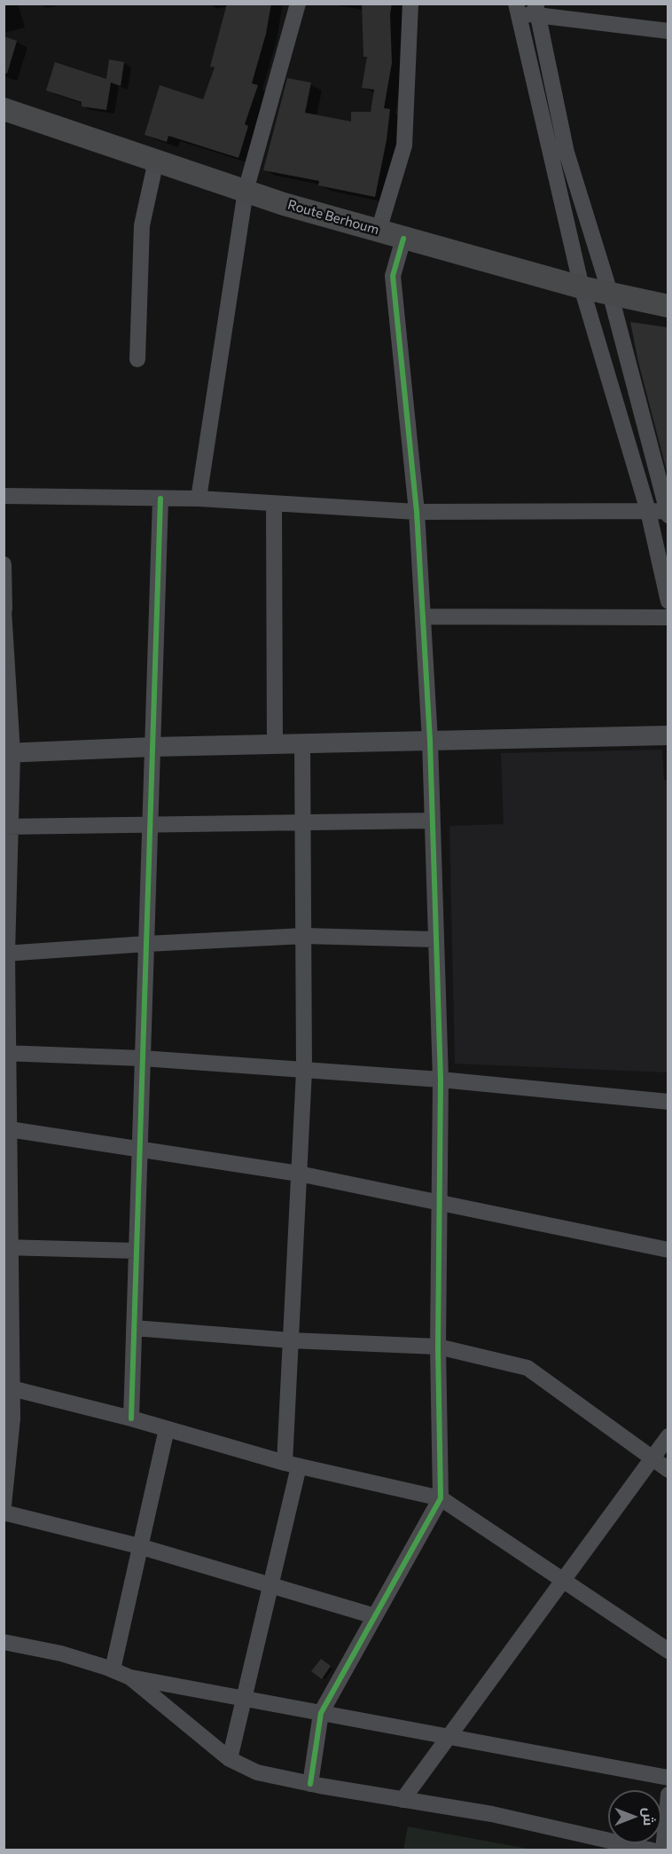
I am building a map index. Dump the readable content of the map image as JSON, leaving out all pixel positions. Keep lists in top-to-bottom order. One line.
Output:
{"streets":{"main road":["Route Berhoum"]},"north":"right"}
